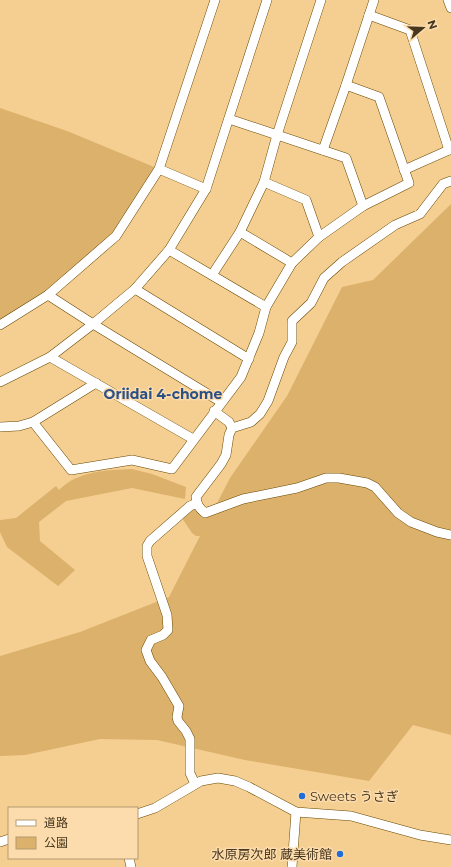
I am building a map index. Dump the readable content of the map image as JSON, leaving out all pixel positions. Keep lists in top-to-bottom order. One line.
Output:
{"districts":["Oriidai 4-chome"],"places":["Sweets うさぎ","水原房次郎 蔵美術館"],"legend":["道路","公園"],"north":"right"}
